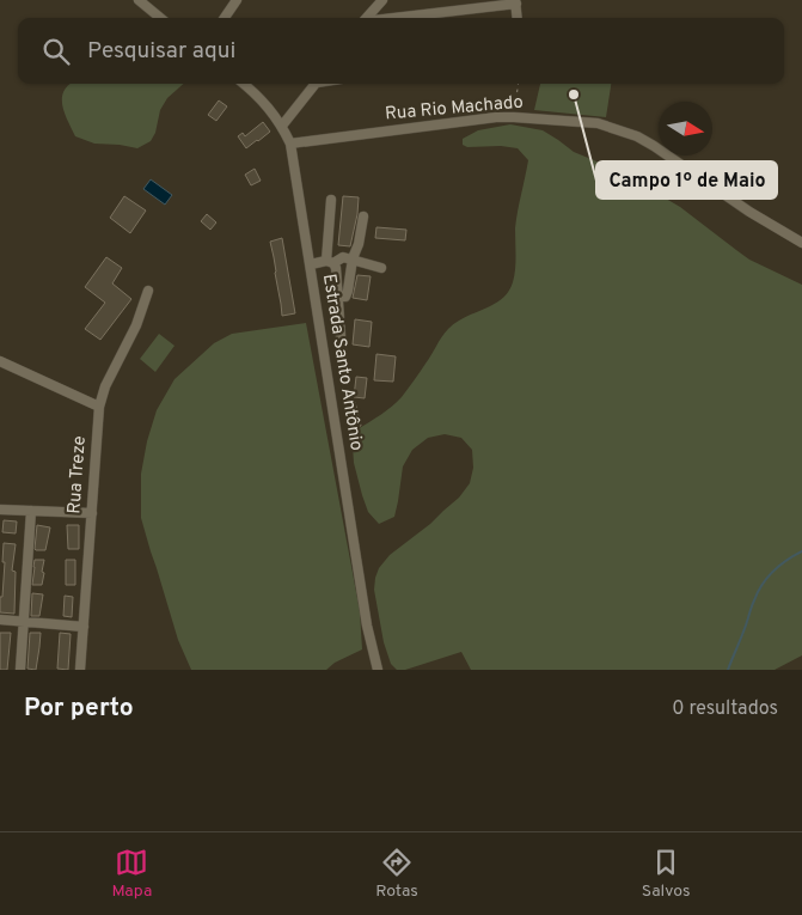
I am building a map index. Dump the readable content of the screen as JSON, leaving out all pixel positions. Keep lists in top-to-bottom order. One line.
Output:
{"streets":{"street":["Rua Rio Machado","Estrada Santo Antônio","Rua Treze"]},"crossings":[["Rua Rio Machado","Estrada Santo Antônio"]],"places":["Campo 1º de Maio"],"north":"right","page":{"search":"Pesquisar aqui","heading":["Por perto","0 resultados"],"nav":["Mapa","Rotas","Salvos"]}}
